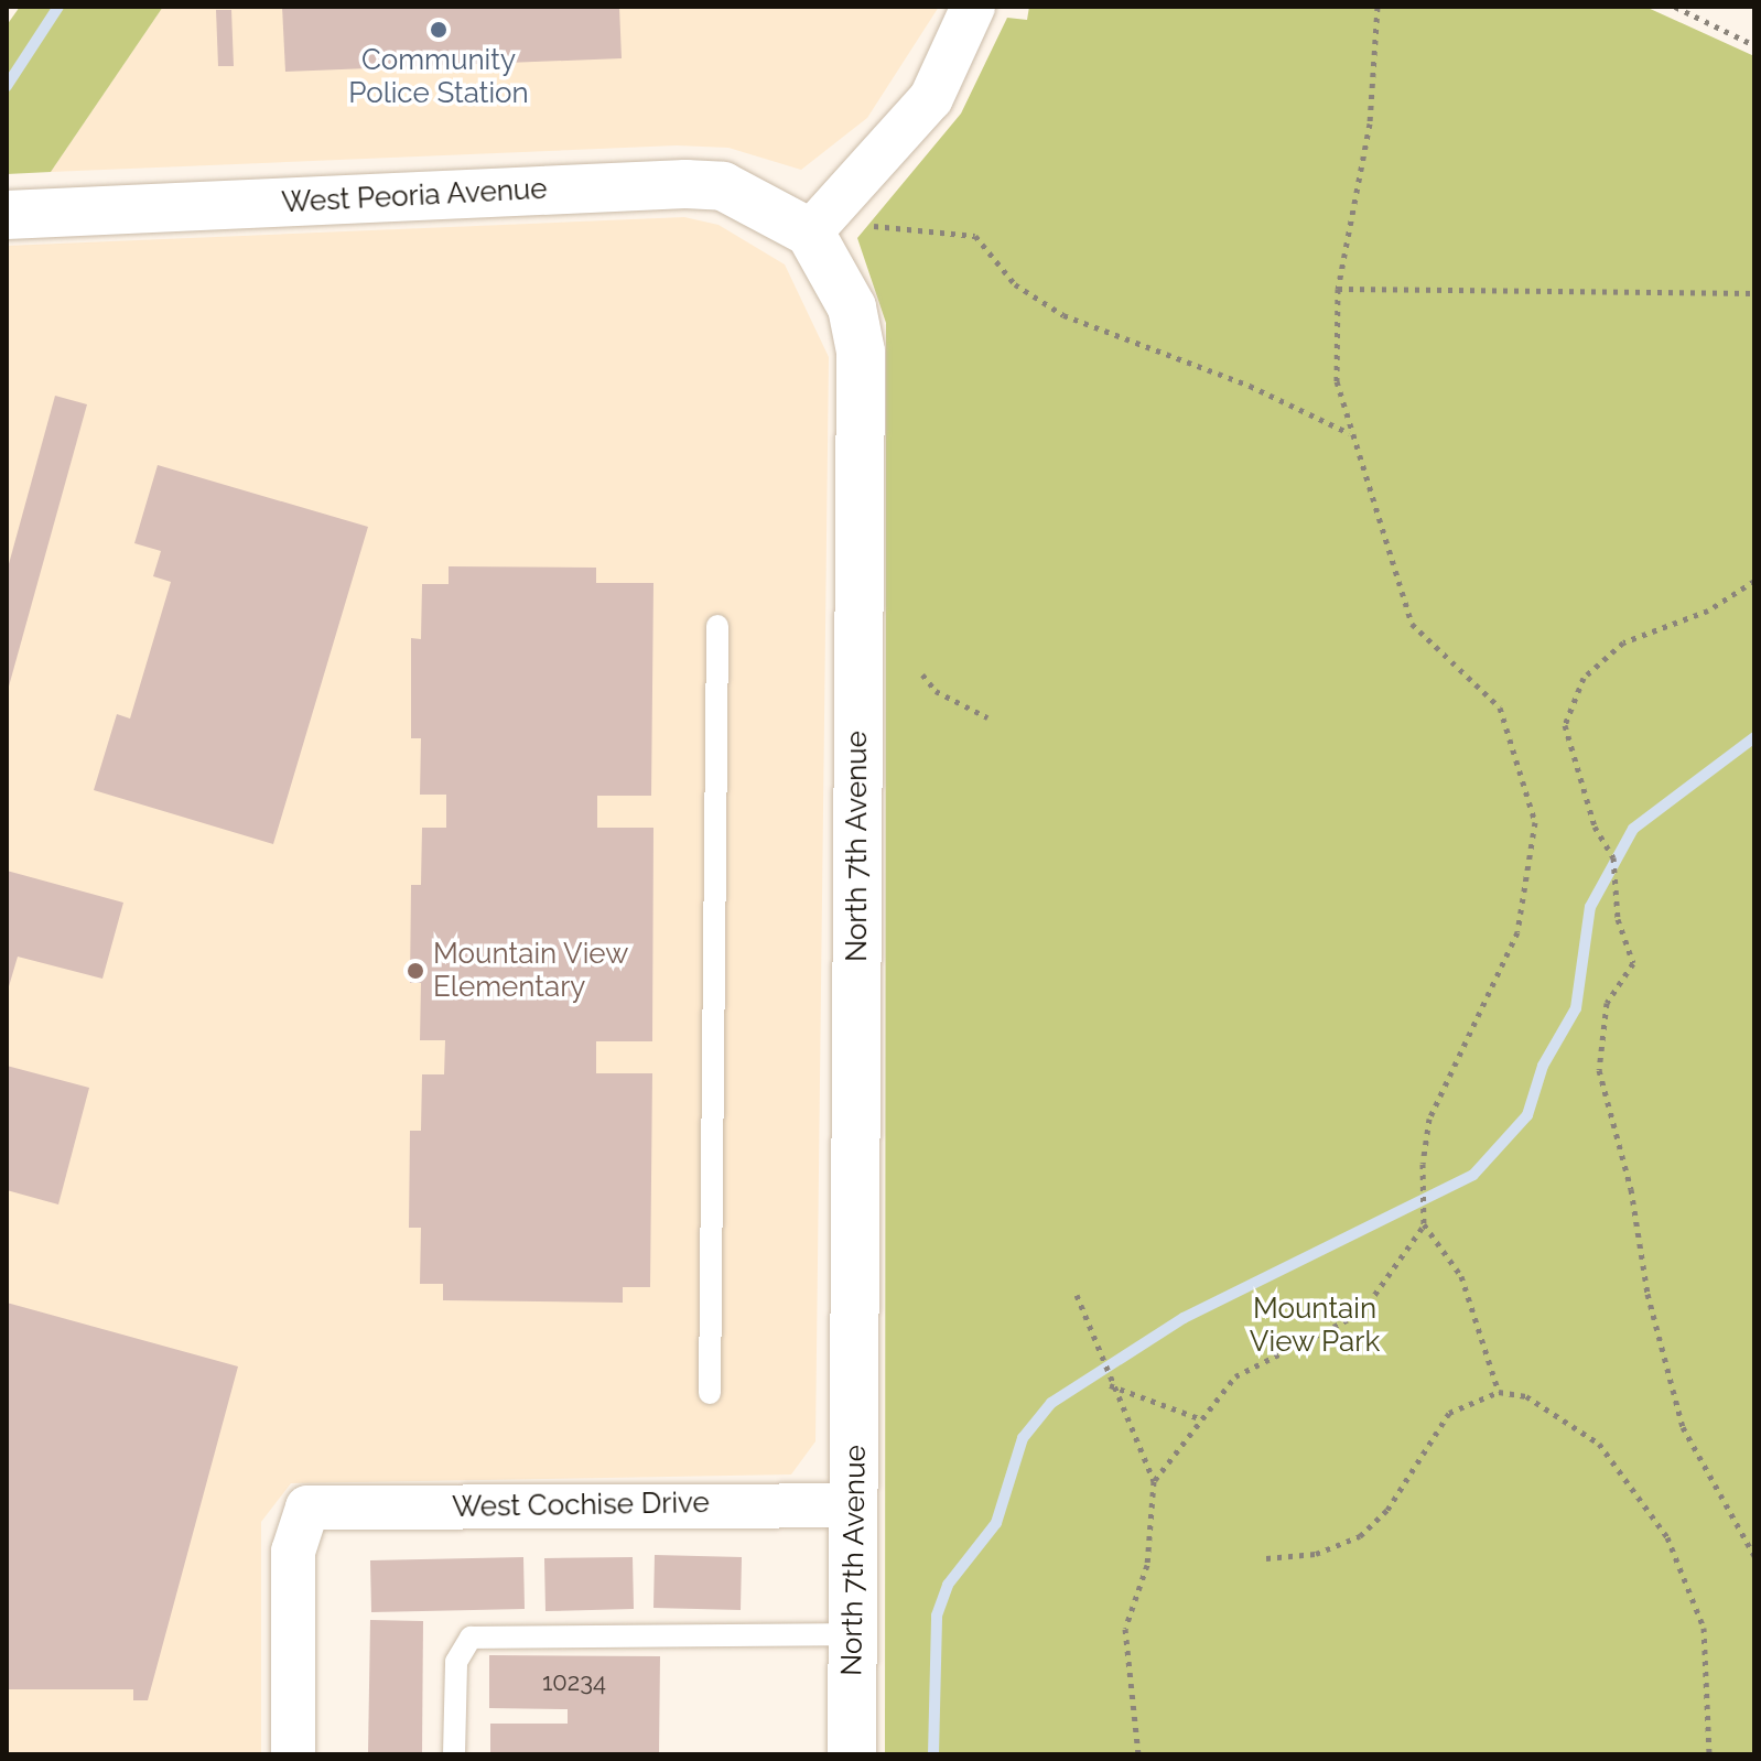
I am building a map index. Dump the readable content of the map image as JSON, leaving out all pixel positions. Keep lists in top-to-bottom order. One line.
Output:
{"streets":{"street":["West Peoria Avenue","North 7th Avenue","West Cochise Drive"]},"crossings":[["West Peoria Avenue","North 7th Avenue"],["North 7th Avenue","West Cochise Drive"]],"parks":["Mountain View Park"],"places":["Community Police Station","Mountain View Elementary"],"house_numbers":["10234"]}
